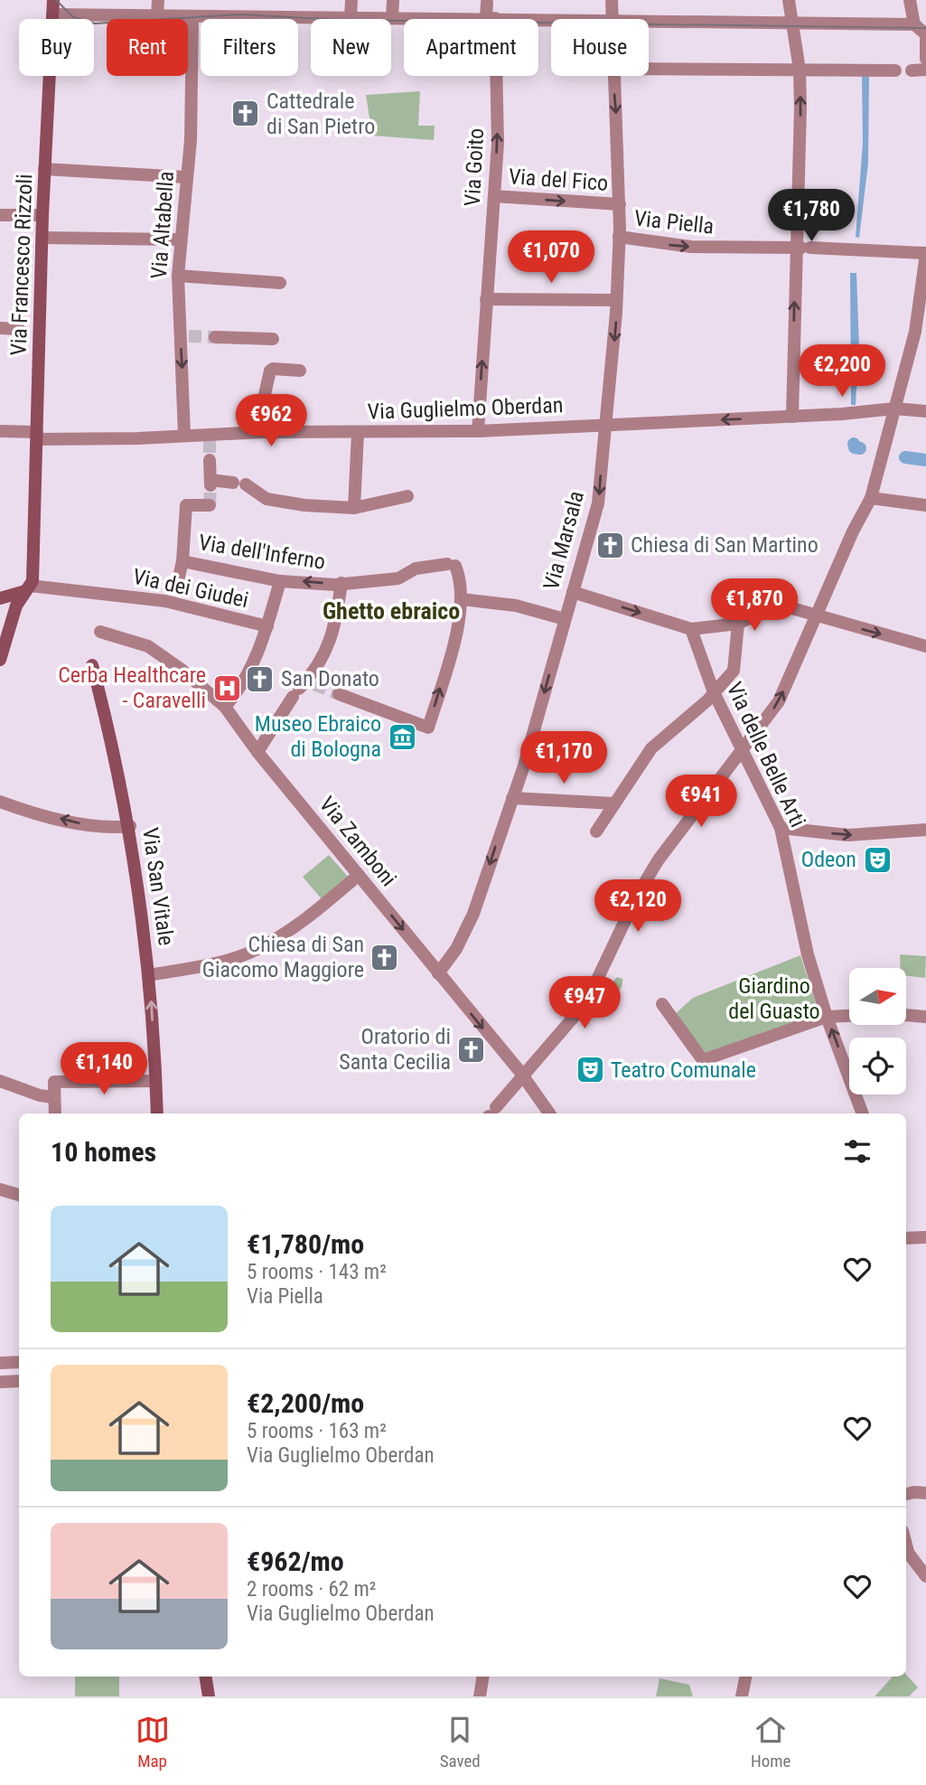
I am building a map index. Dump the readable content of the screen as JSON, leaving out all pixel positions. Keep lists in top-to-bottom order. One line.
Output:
{"streets":{"street":["Via Goito","Via del Fico","Via Piella","Via Altabella","Via Francesco Rizzoli","Via Guglielmo Oberdan","Via Marsala","Via dell'Inferno","Via dei Giudei","Via delle Belle Arti","Via Zamboni","Via San Vitale"]},"crossings":[["Via Goito","Via del Fico"],["Via Goito","Via Guglielmo Oberdan"],["Via del Fico","Via Marsala"],["Via Piella","Via Marsala"],["Via Altabella","Via Guglielmo Oberdan"],["Via Francesco Rizzoli","Via Guglielmo Oberdan"],["Via Francesco Rizzoli","Via dei Giudei"],["Via Guglielmo Oberdan","Via Marsala"],["Via Marsala","Via Zamboni"]],"one_way":["Via Goito","Via Piella","Via Altabella","Via Marsala","Via Zamboni"],"districts":["Ghetto ebraico"],"parks":["Giardino del Guasto"],"places":{"church":["Cattedrale di San Pietro","Chiesa di San Martino","San Donato","Chiesa di San Giacomo Maggiore","Oratorio di Santa Cecilia"],"hospital":["Cerba Healthcare - Caravelli"],"museum":["Museo Ebraico di Bologna"],"theatre":["Odeon","Teatro Comunale"]},"north":"right","page":{"chip":["Buy","Rent","Filters","New","Apartment","House"],"price":["€1,780","€1,070","€2,200","€962","€1,870","€1,170","€941","€2,120","€947","€1,140"],"heading":"10 homes","list":[{"name":"€1,780/mo","note":"5 rooms · 143 m² · Via Piella"},{"name":"€2,200/mo","note":"5 rooms · 163 m² · Via Guglielmo Oberdan"},{"name":"€962/mo","note":"2 rooms · 62 m² · Via Guglielmo Oberdan"}],"tabs":["Map","Saved","Home"]}}
